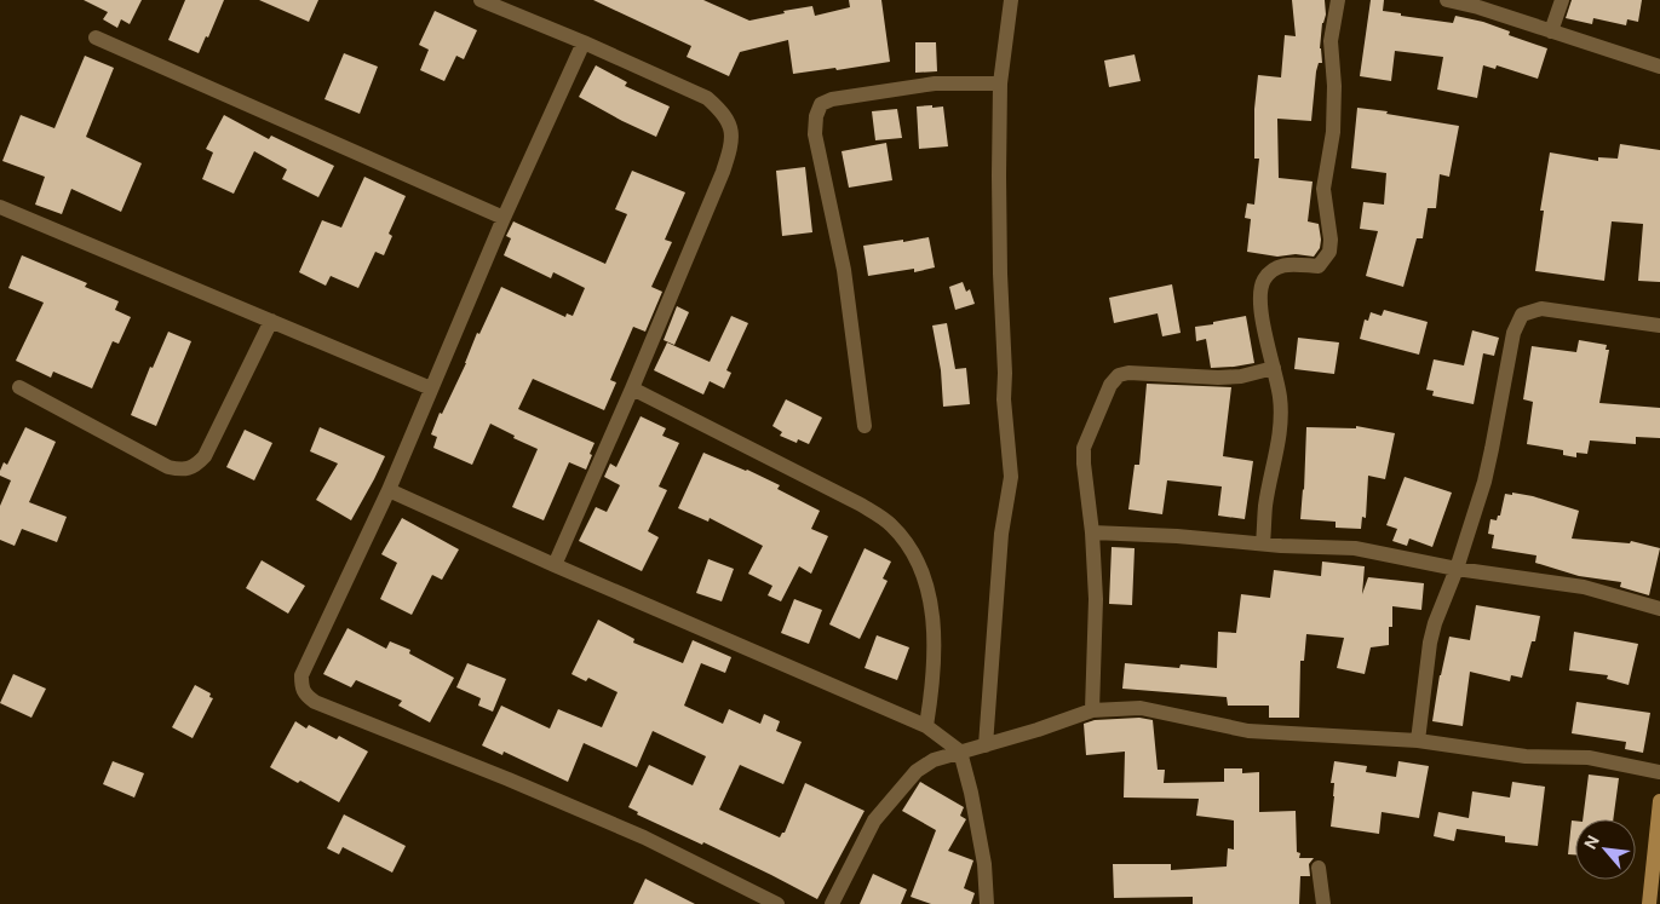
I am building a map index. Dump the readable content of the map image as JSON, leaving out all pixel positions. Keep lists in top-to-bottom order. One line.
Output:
{"north":"top left"}
